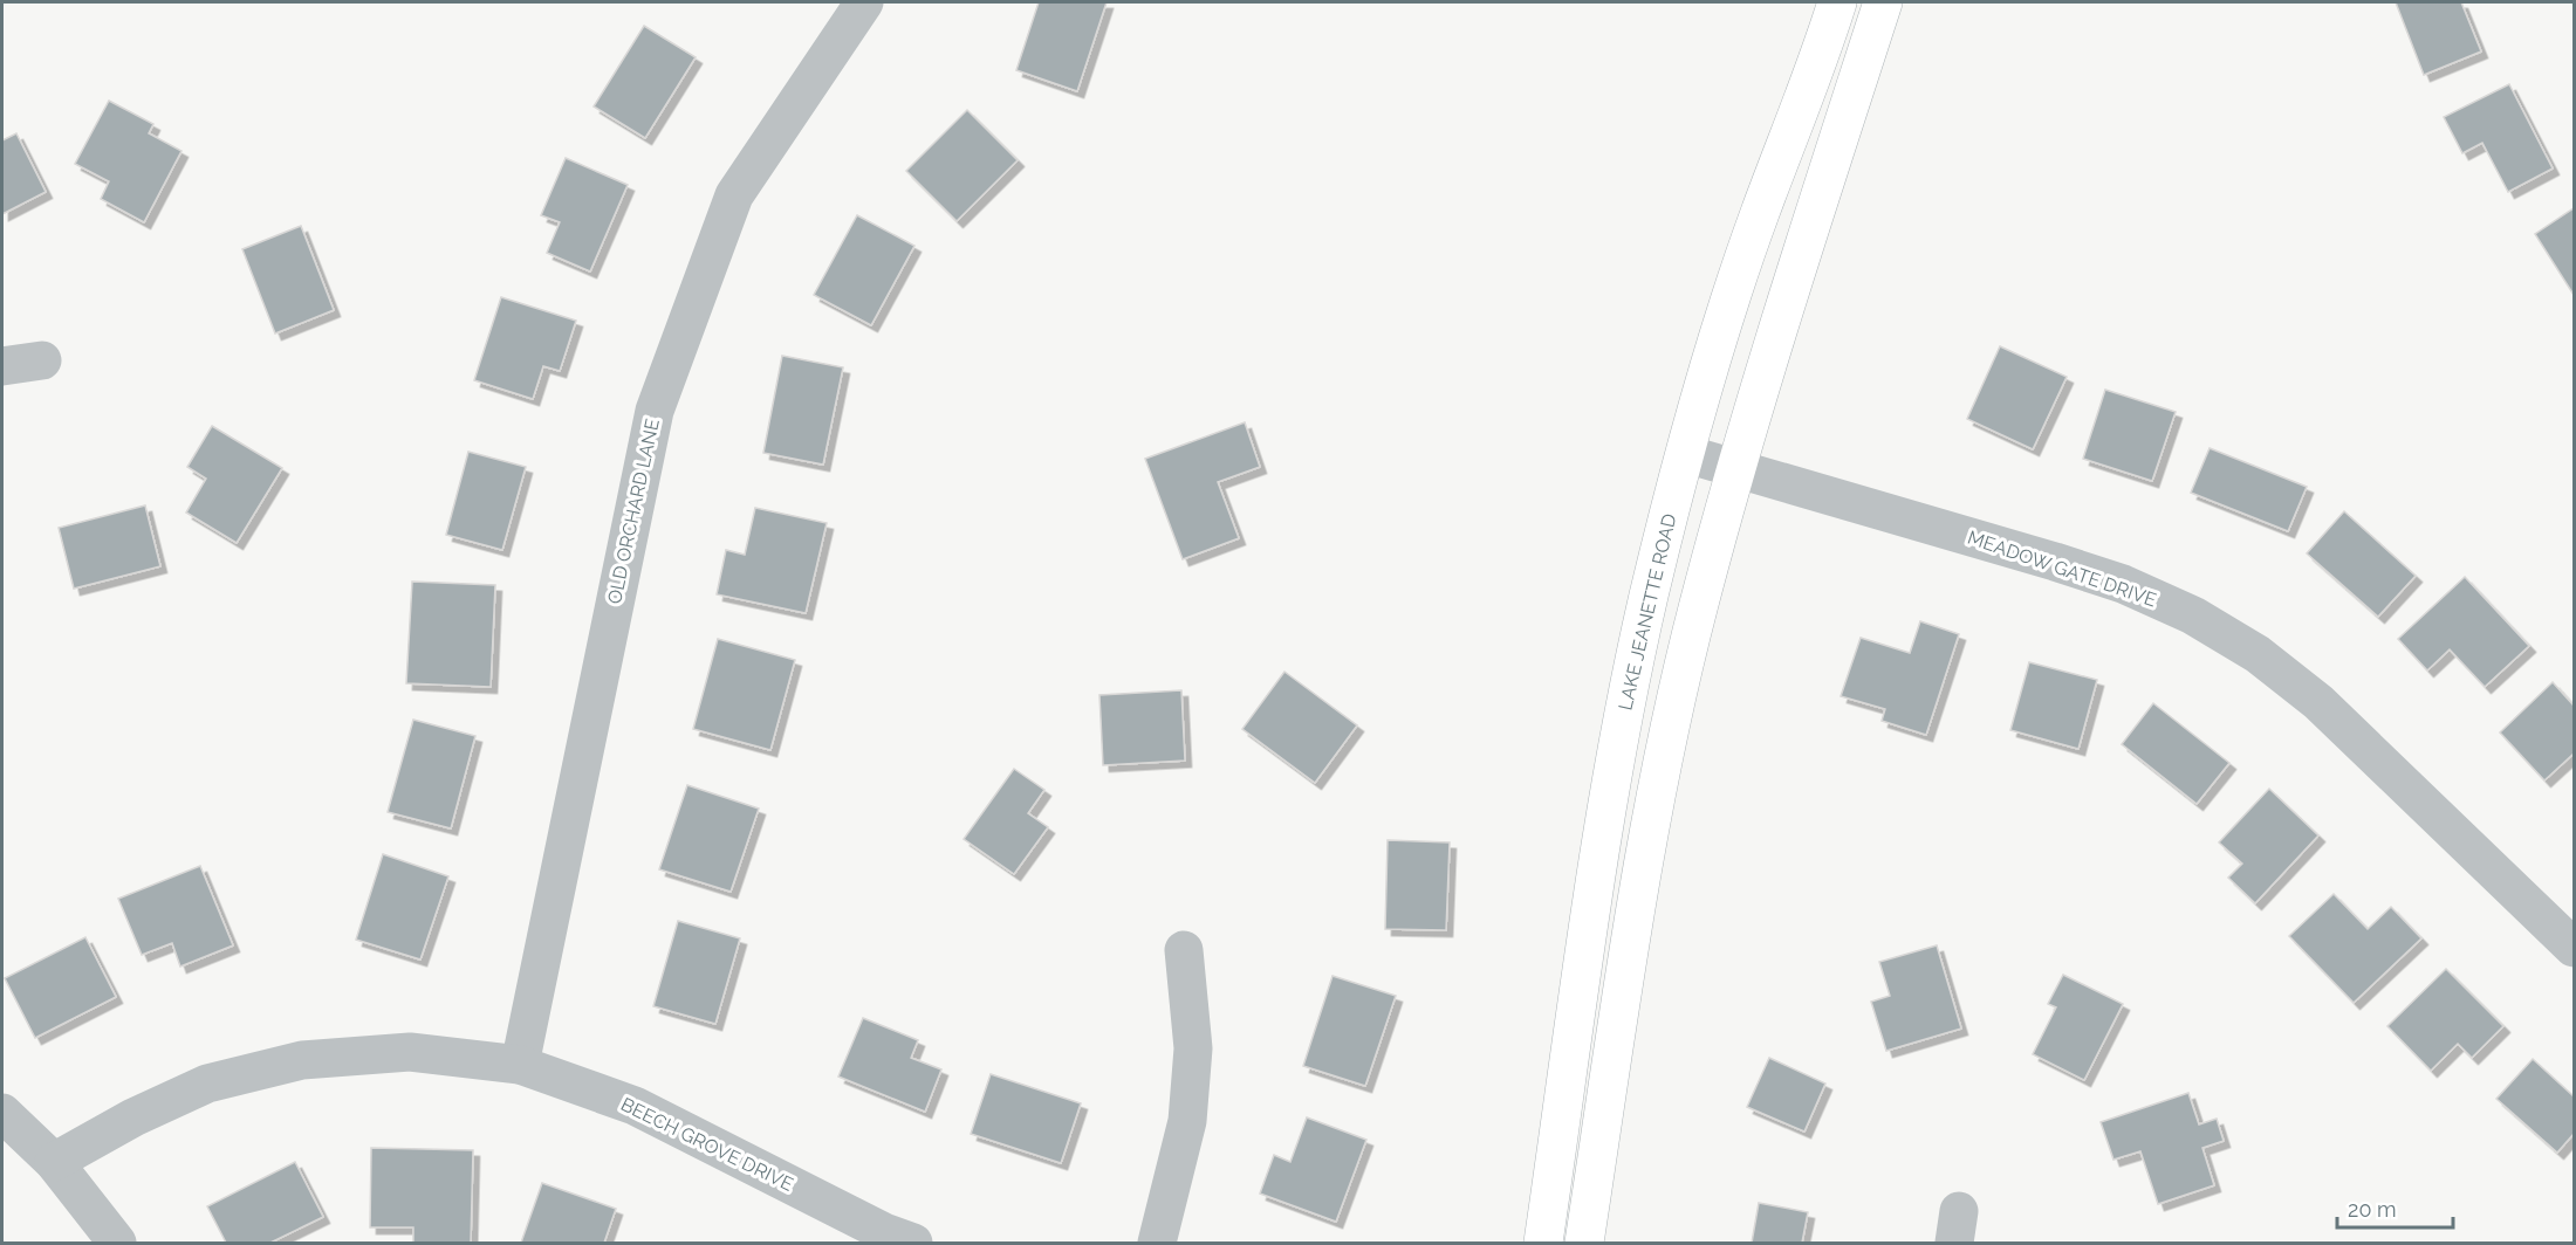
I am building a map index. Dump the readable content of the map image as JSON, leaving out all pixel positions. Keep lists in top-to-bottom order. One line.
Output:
{"streets":{"street":["OLD ORCHARD LANE","MEADOW GATE DRIVE","LAKE JEANETTE ROAD","BEECH GROVE DRIVE"]},"crossings":[["OLD ORCHARD LANE","BEECH GROVE DRIVE"],["MEADOW GATE DRIVE","LAKE JEANETTE ROAD"]],"scale_bar":"20 m"}
